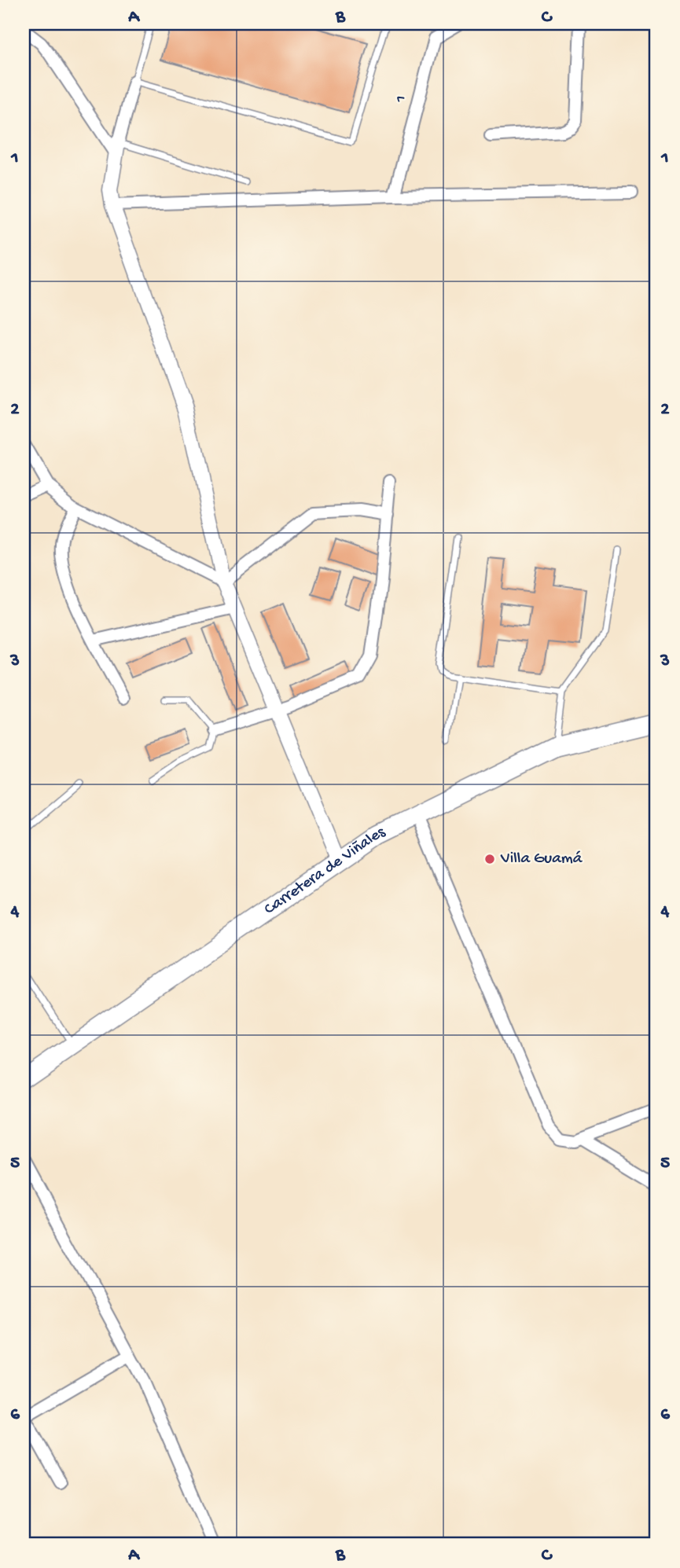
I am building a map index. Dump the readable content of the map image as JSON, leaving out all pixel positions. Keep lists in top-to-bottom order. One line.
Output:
{"streets":{"main road":["Carretera de Viñales"],"street":["1"]},"places":["Villa Guamá"],"grid":{"columns":["A","B","C"],"rows":["1","2","3","4","5","6"]}}
